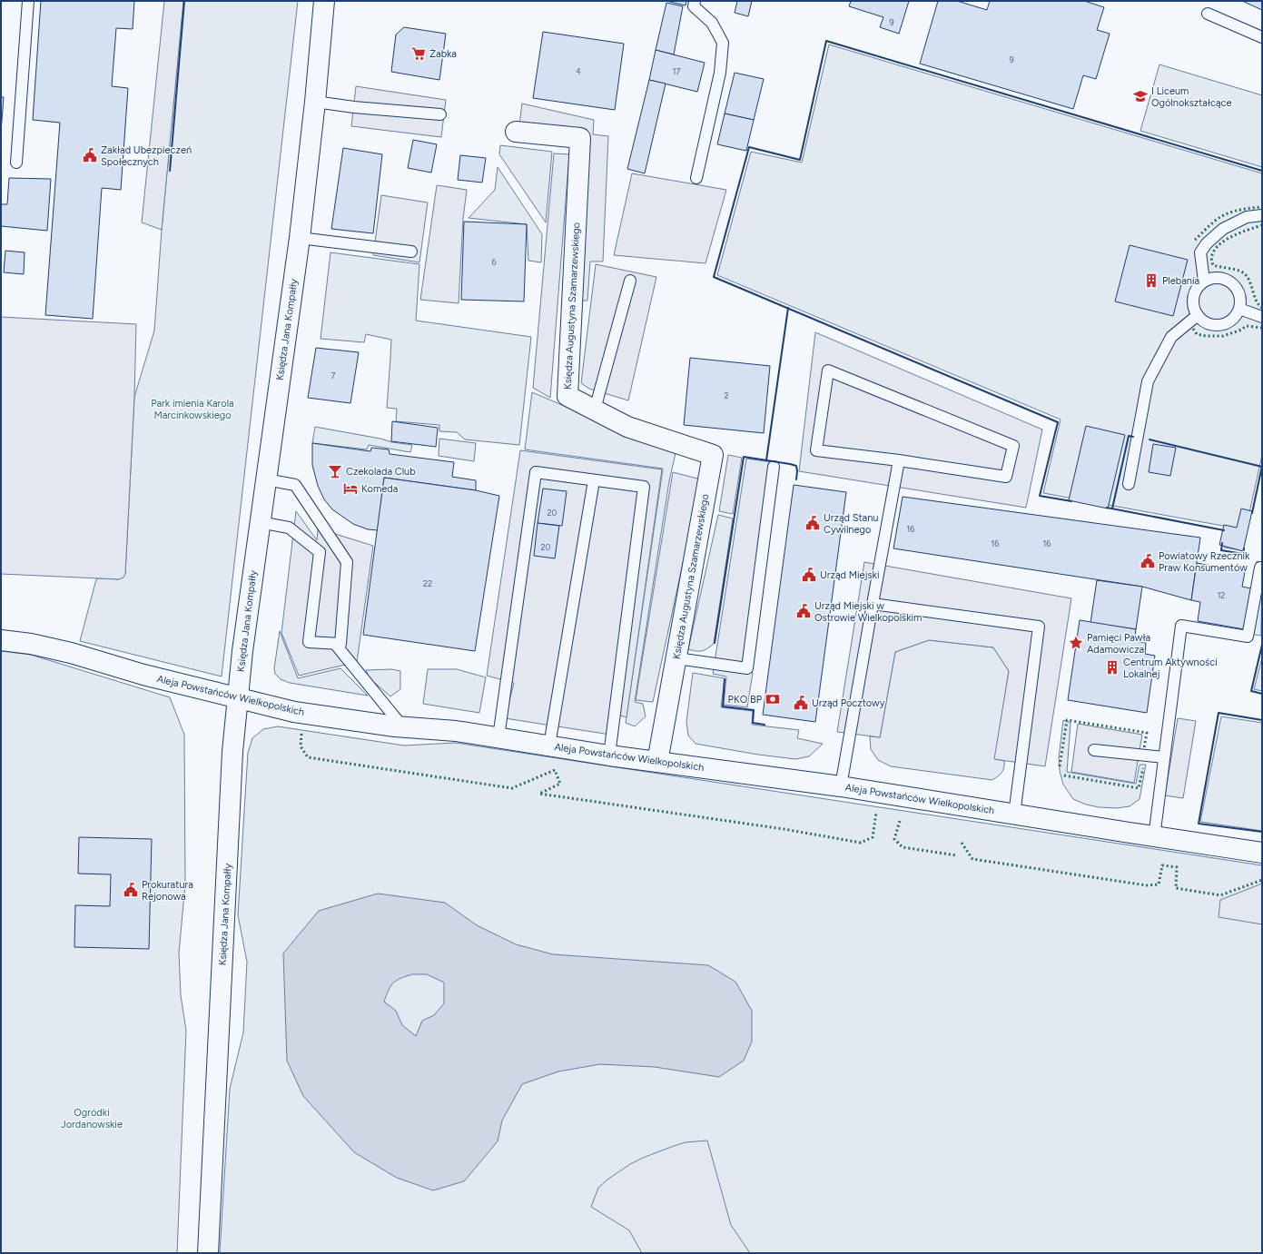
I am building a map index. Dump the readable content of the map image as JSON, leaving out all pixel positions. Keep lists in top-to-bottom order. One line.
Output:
{"streets":{"street":["Księdza Augustyna Szamarzewskiego","Księdza Jana Kompałły","Aleja Powstańców Wielkopolskich"]},"crossings":[["Księdza Augustyna Szamarzewskiego","Aleja Powstańców Wielkopolskich"],["Księdza Jana Kompałły","Aleja Powstańców Wielkopolskich"]],"parks":["Park imienia Karola Marcinkowskiego","Ogródki Jordanowskie"],"places":{"supermarket":["Żabka"],"school or university":["I Liceum Ogólnokształcące"],"public building":["Zakład Ubezpieczeń Społecznych","Urząd Stanu Cywilnego","Powiatowy Rzecznik Praw Konsumentów","Urząd Miejski","Urząd Miejski w Ostrowie Wielkopolskim","Urząd Pocztowy","Prokuratura Rejonowa"],"building":["Plebania","Centrum Aktywności Lokalnej"],"bar":["Czekolada Club"],"hotel":["Komeda"],"place":["Pamięci Pawła Adamowicza"],"bank":["PKO BP"]},"house_numbers":["9","9","4","17","6","7","2","20","16","16","16","20","22","12"]}
